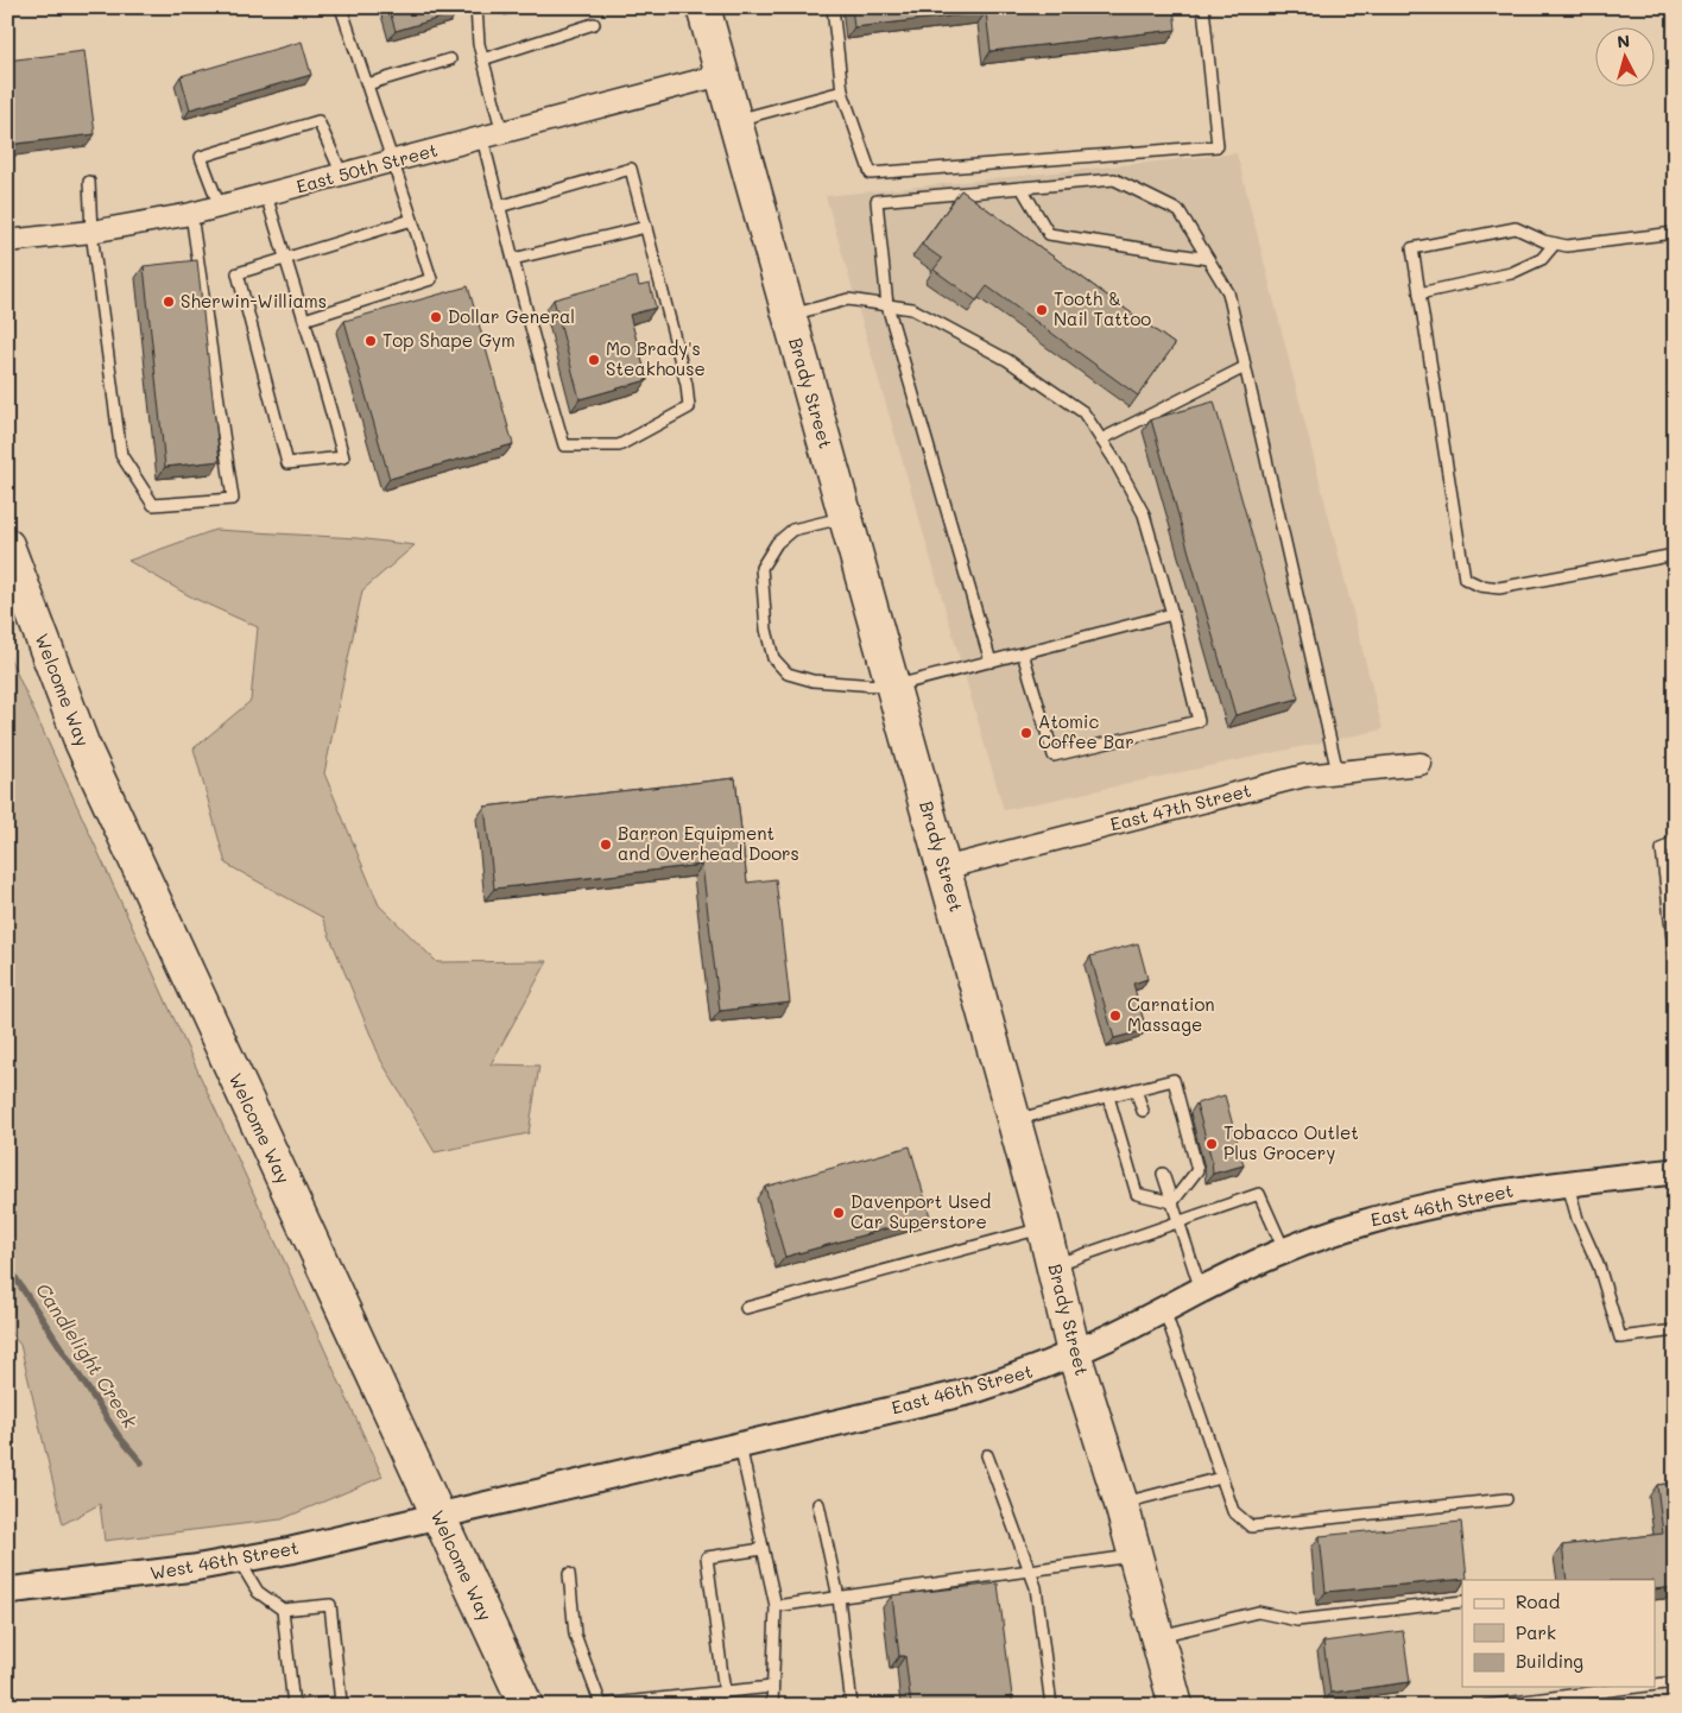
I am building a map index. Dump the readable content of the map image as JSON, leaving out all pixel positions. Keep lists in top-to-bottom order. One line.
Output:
{"streets":{"highway":["Brady Street","Welcome Way"],"street":["East 50th Street","East 47th Street","East 46th Street","West 46th Street"]},"crossings":[["East 50th Street","Brady Street"],["Brady Street","East 47th Street"],["Brady Street","East 46th Street"],["Welcome Way","East 46th Street"],["Welcome Way","West 46th Street"],["East 46th Street","West 46th Street"]],"water":["Candlelight Creek"],"places":["Sherwin-Williams","Tooth & Nail Tattoo","Dollar General","Top Shape Gym","Mo Brady's Steakhouse","Atomic Coffee Bar","Barron Equipment and Overhead Doors","Carnation Massage","Tobacco Outlet Plus Grocery","Davenport Used Car Superstore"],"legend":["Road","Park","Building"],"north":"top"}
